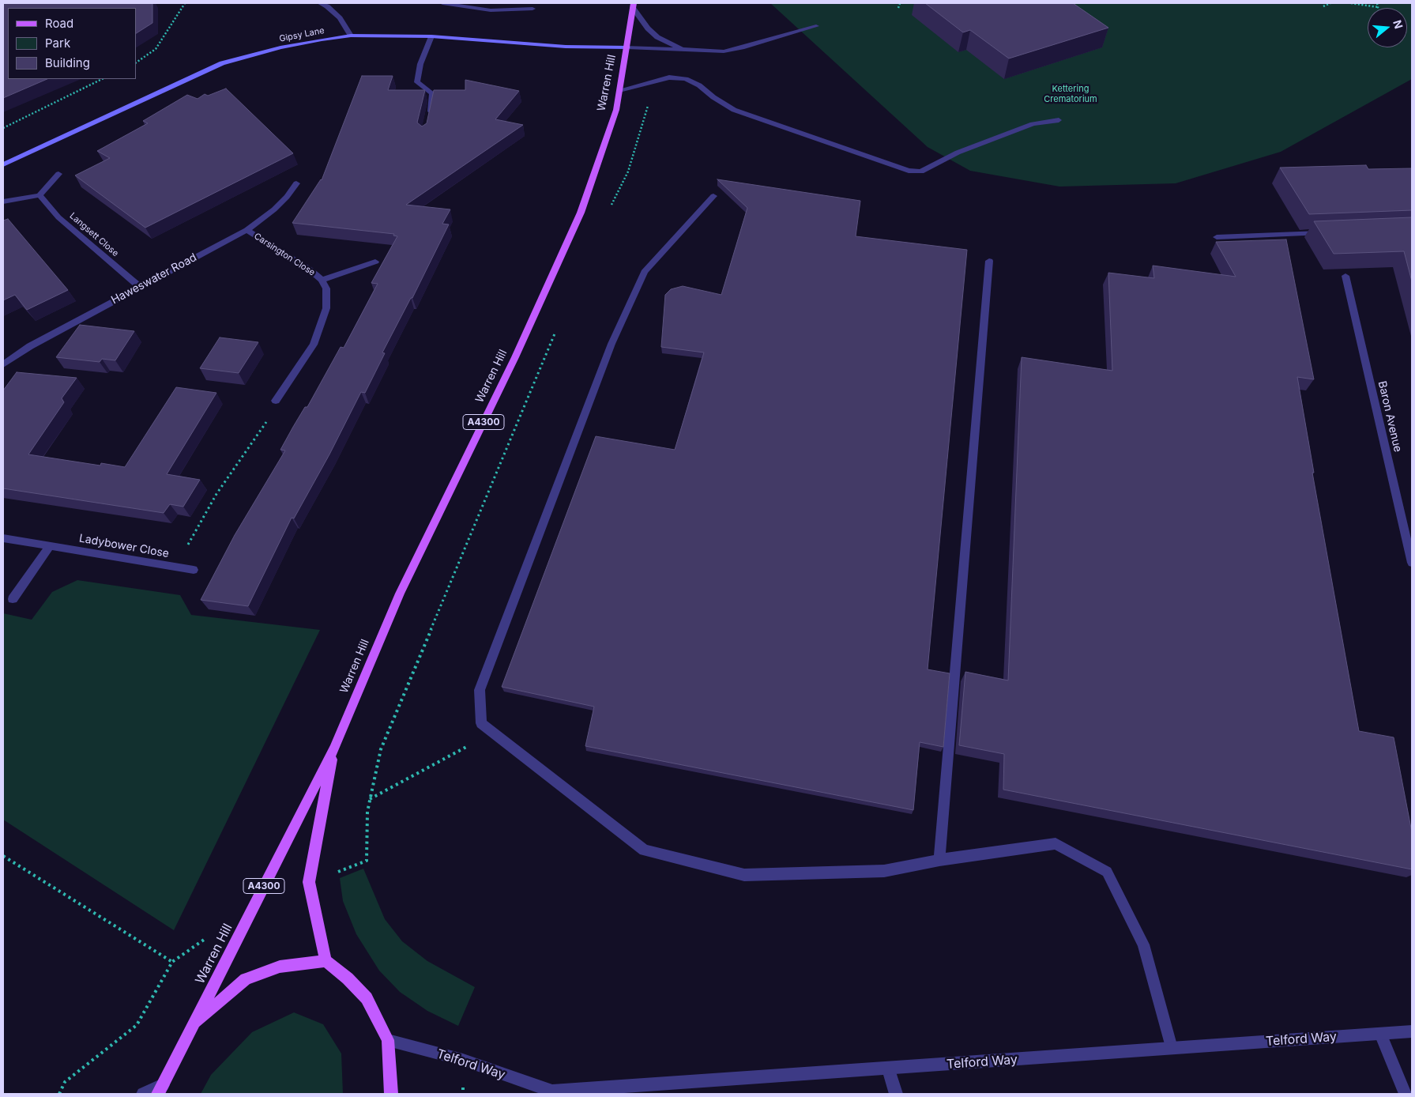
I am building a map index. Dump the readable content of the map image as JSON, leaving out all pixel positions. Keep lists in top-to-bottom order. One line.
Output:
{"streets":{"main road":["Gipsy Lane","Warren Hill","A4300"],"street":["Langsett Close","Carsington Close","Haweswater Road","Baron Avenue","Ladybower Close","Telford Way"]},"crossings":[["Gipsy Lane","Warren Hill"],["Warren Hill","A4300"],["Langsett Close","Haweswater Road"],["Carsington Close","Haweswater Road"]],"parks":["Kettering Crematorium"],"legend":["Road","Park","Building"],"north":"right"}
